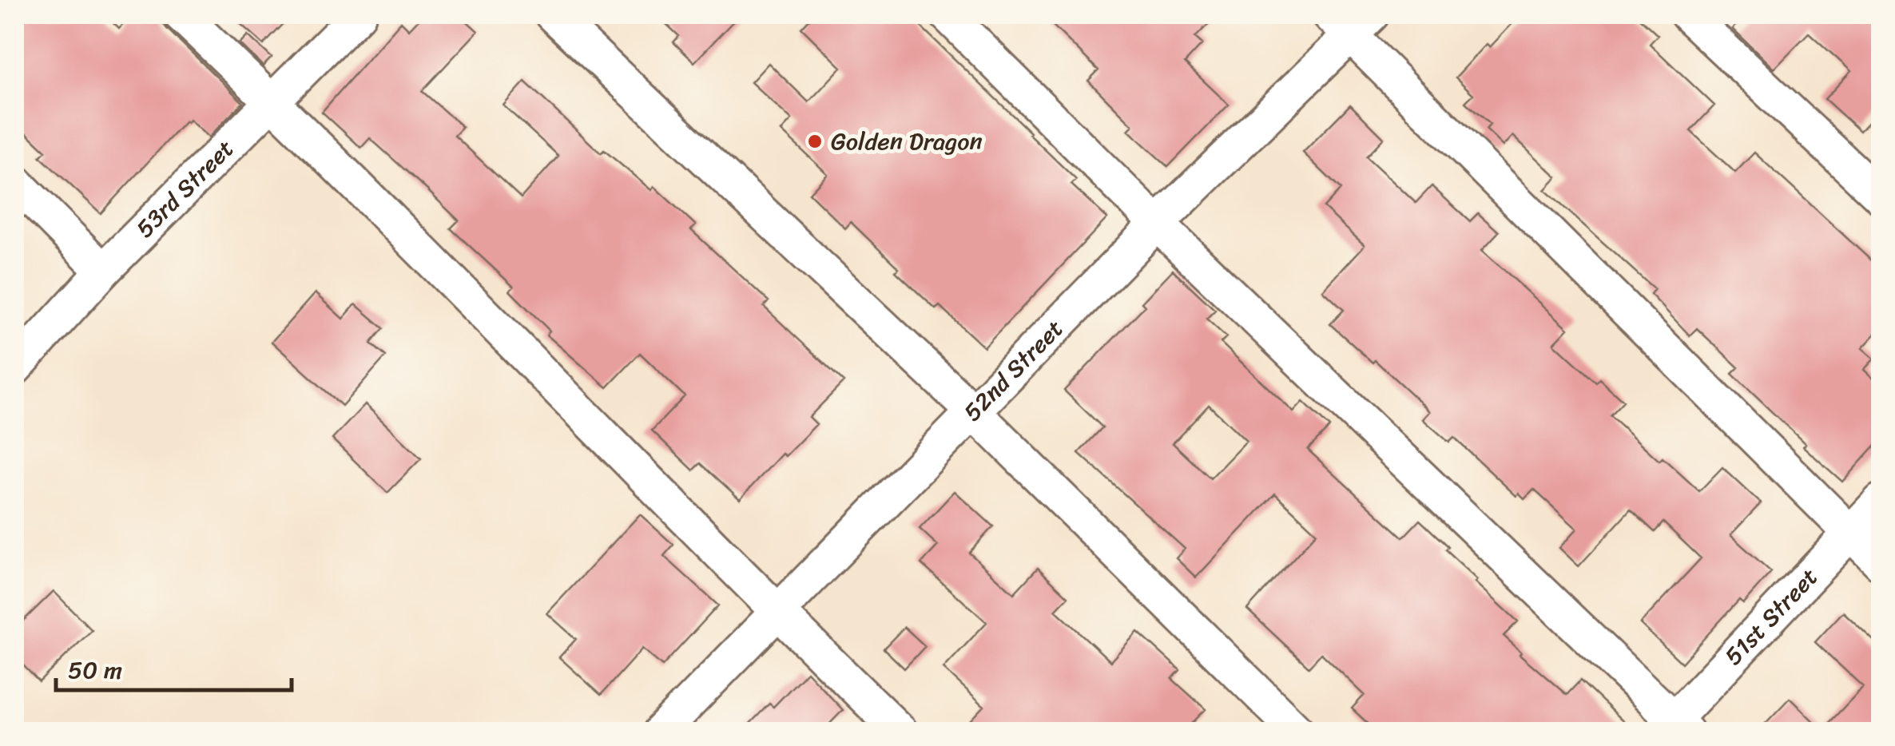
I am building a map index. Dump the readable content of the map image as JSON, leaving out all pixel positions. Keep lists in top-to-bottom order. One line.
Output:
{"streets":{"street":["53rd Street","52nd Street","51st Street"]},"places":["Golden Dragon"],"scale_bar":"50 m"}
